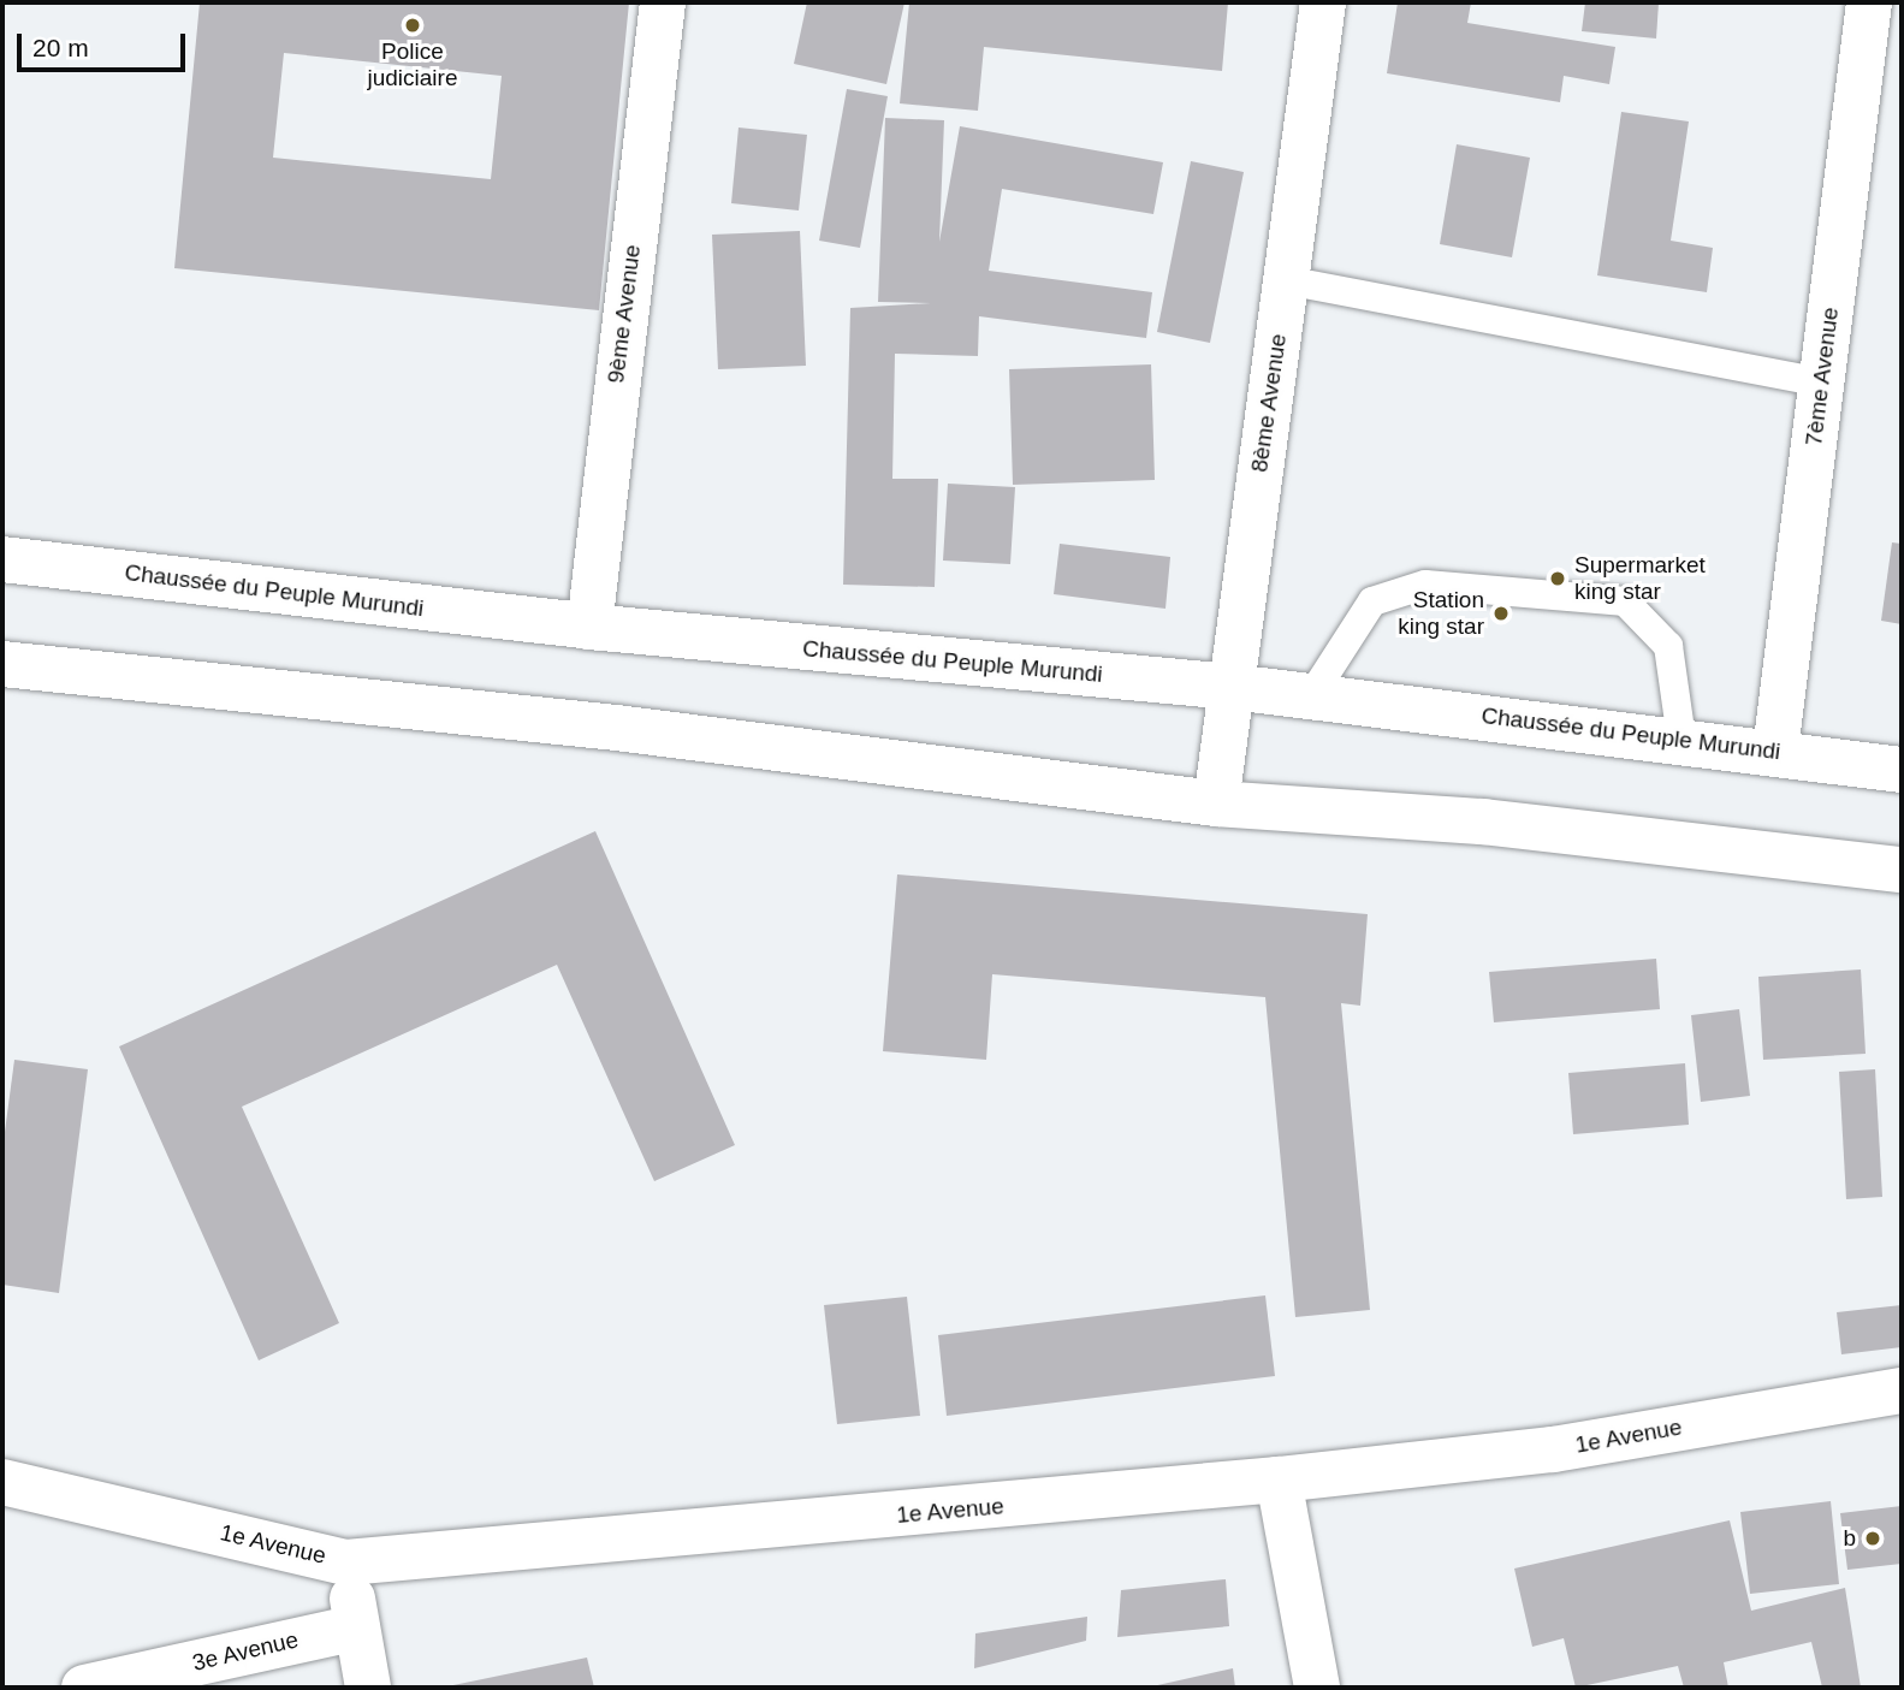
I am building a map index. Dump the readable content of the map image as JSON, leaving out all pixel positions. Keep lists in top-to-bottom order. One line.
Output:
{"streets":{"main road":["9ème Avenue","7ème Avenue","8ème Avenue","Chaussée du Peuple Murundi","1e Avenue","3e Avenue"]},"crossings":[["9ème Avenue","Chaussée du Peuple Murundi"],["7ème Avenue","Chaussée du Peuple Murundi"],["8ème Avenue","Chaussée du Peuple Murundi"]],"places":["Police judiciaire","Supermarket king star","Station king star","b"],"scale_bar":"20 m"}
